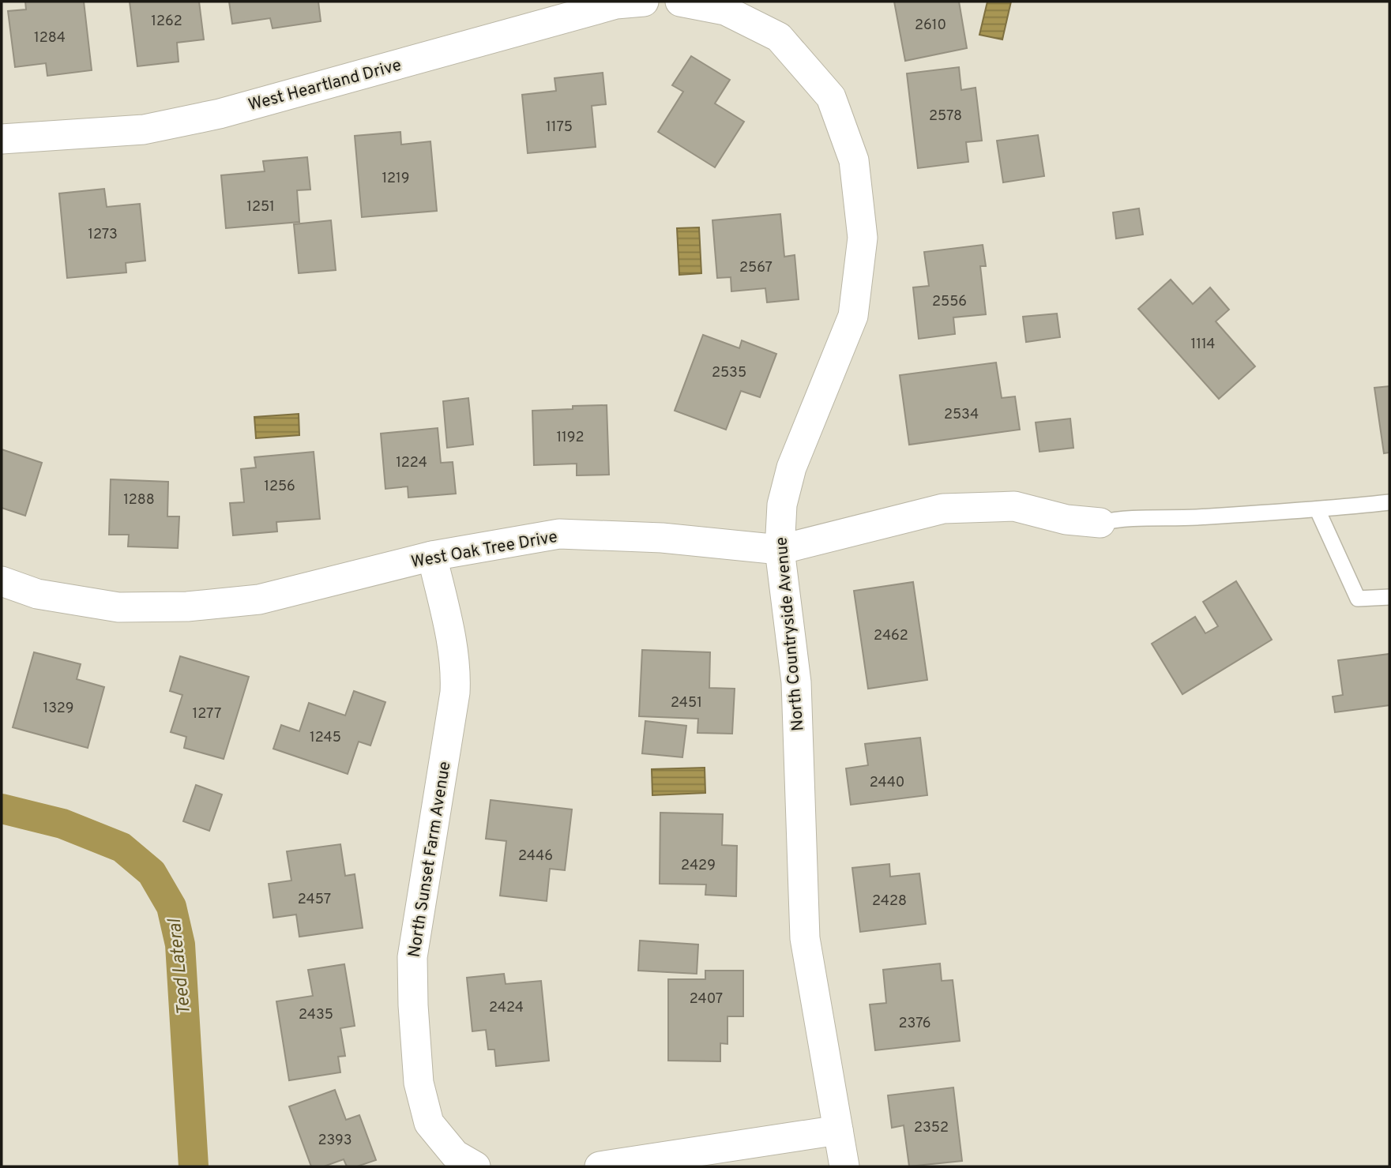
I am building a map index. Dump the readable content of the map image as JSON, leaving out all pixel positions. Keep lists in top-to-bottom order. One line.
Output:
{"streets":{"street":["West Heartland Drive","West Oak Tree Drive","North Countryside Avenue","North Sunset Farm Avenue"]},"crossings":[["West Oak Tree Drive","North Countryside Avenue"],["West Oak Tree Drive","North Sunset Farm Avenue"]],"water":["Teed Lateral"],"house_numbers":["1262","2610","1284","2578","1175","1219","1251","1273","2567","2556","1114","2535","2534","1192","1224","1256","1288","2462","2451","1329","1277","1245","2440","2446","2429","2457","2428","2407","2424","2435","2376","2352","2393"]}
